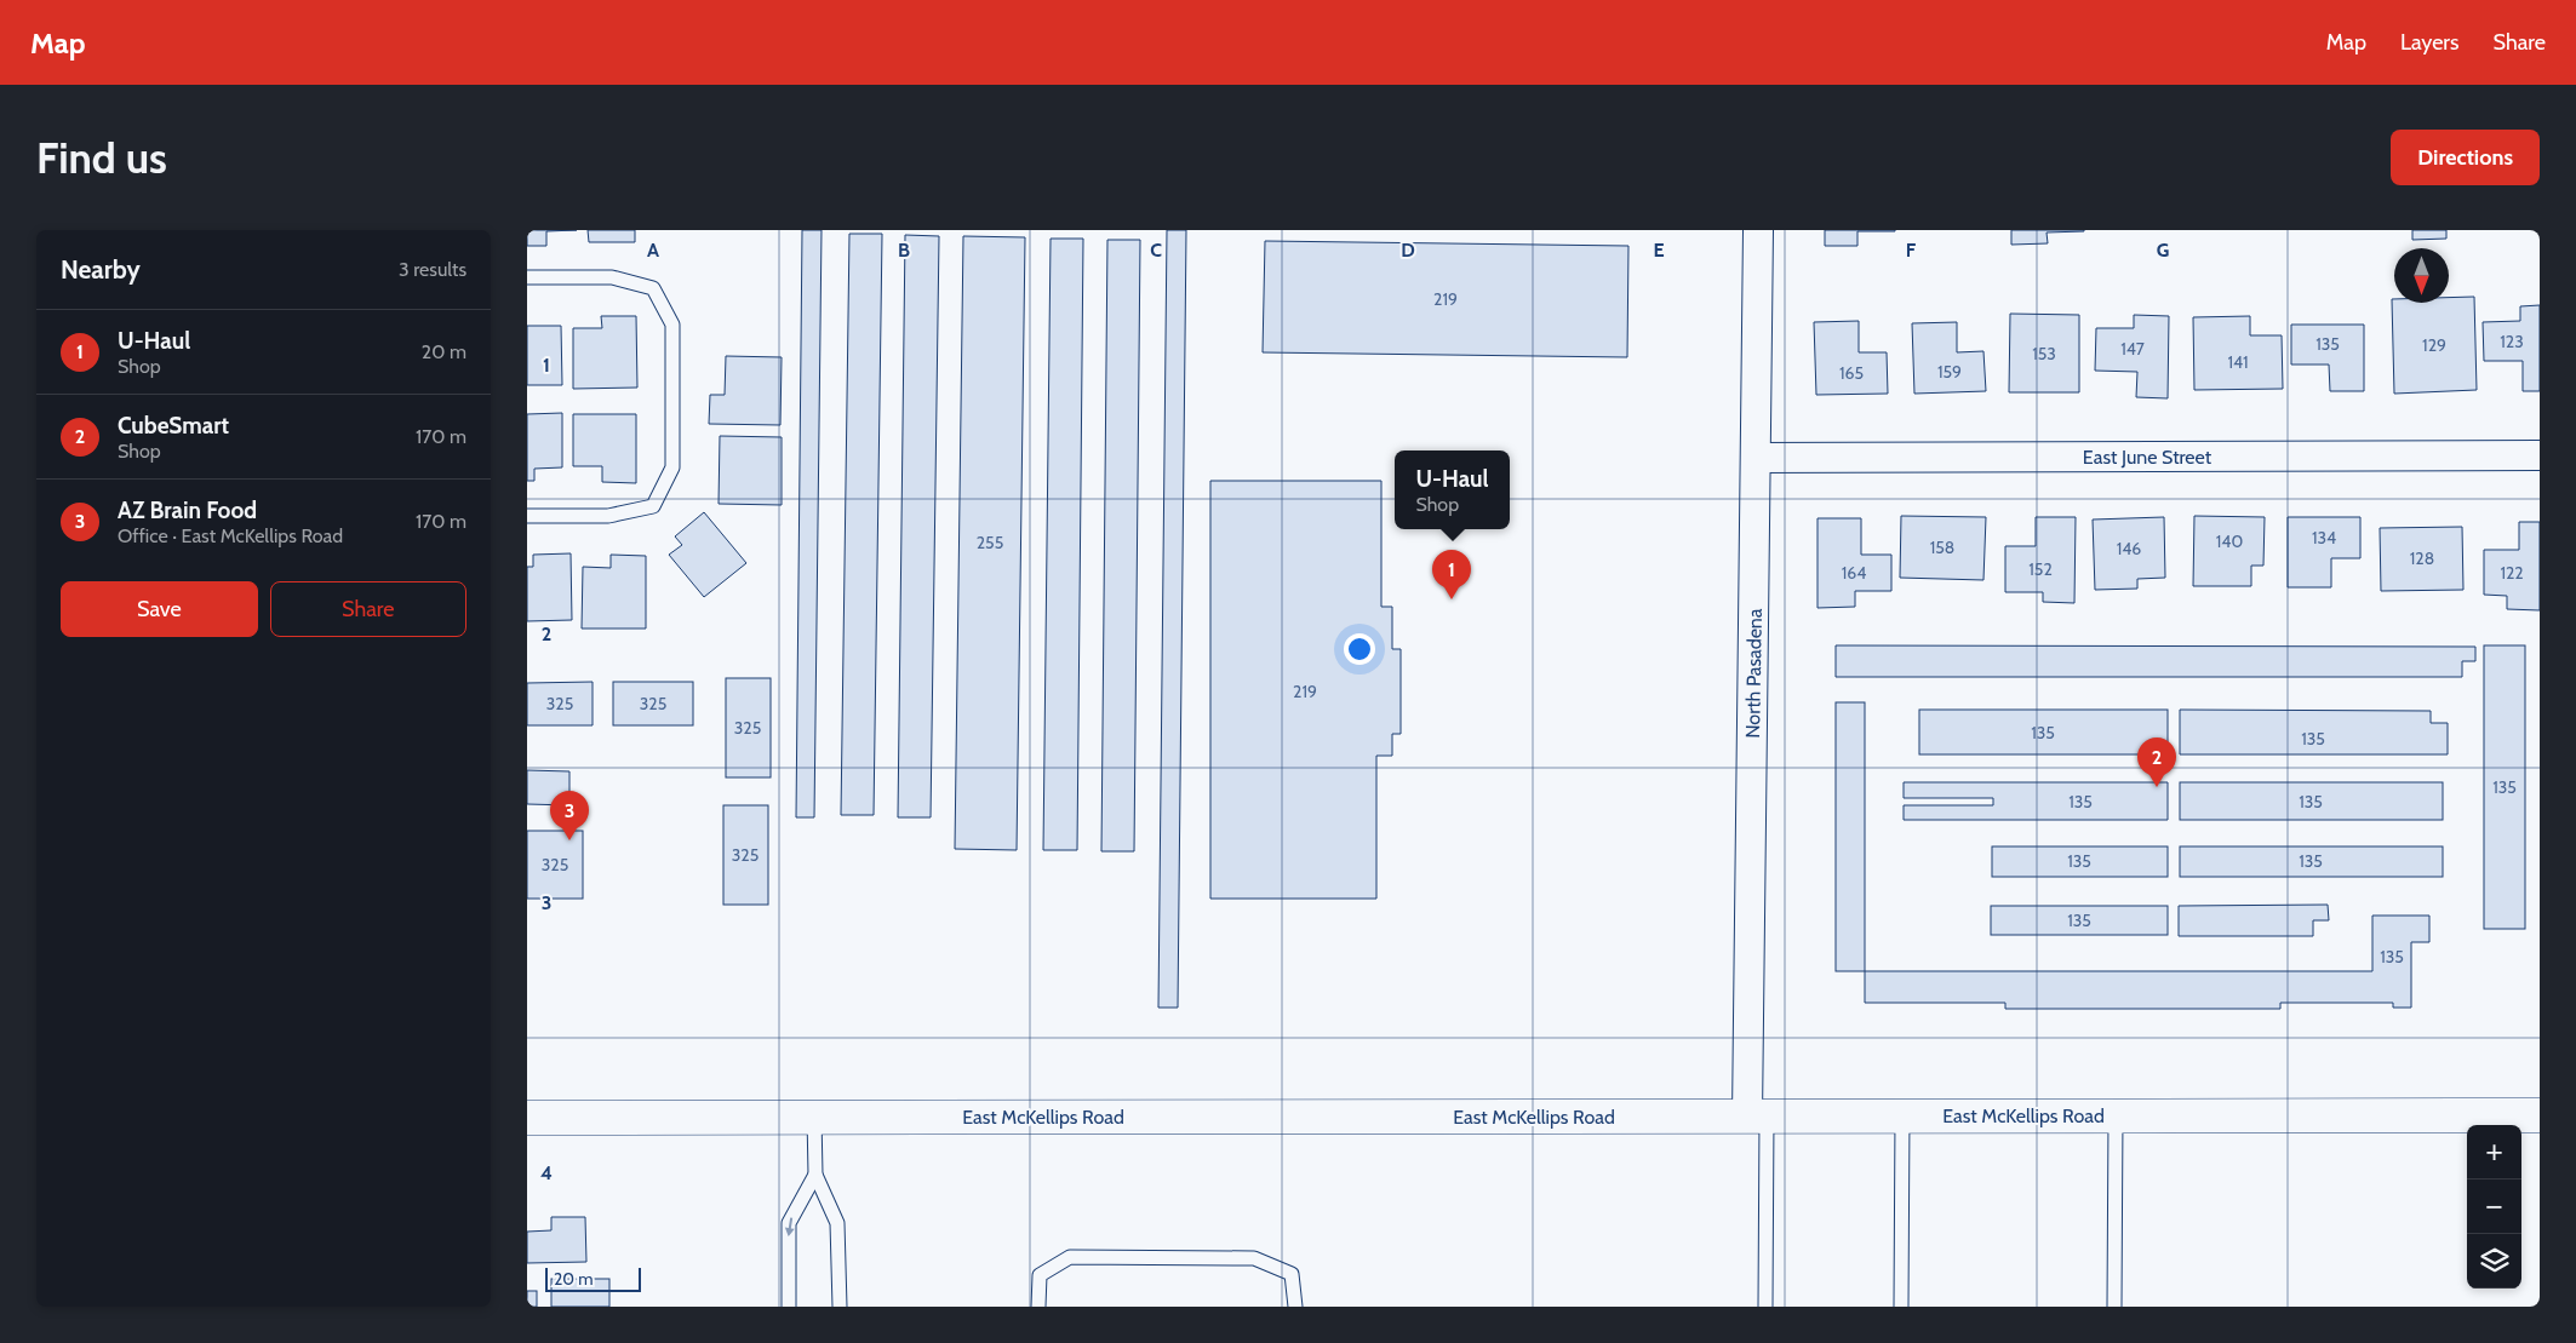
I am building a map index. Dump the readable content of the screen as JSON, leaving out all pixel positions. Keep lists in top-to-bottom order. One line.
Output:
{"streets":{"main road":["East McKellips Road"],"street":["East June Street","North Pasadena"]},"crossings":[["East June Street","North Pasadena"],["North Pasadena","East McKellips Road"]],"house_numbers":["219","123","135","129","147","153","141","159","165","134","140","255","158","146","128","152","164","122","219","325","325","325","135","135","135","135","135","325","135","135","325","135","135"],"scale_bar":"20 m","north":"bottom","page":{"header":"Map","nav":["Map","Layers","Share"],"buttons":["Directions",["Save","Share"]],"title":"Find us","heading":["Nearby","3 results"],"list":[{"mark":"1","name":"U-Haul","note":"Shop","value":"20 m"},{"mark":"2","name":"CubeSmart","note":"Shop","value":"170 m"},{"mark":"3","name":"AZ Brain Food","note":"Office · East McKellips Road","value":"170 m"}],"popup":["U-Haul","Shop"],"pins":["1","2","3"],"map_buttons":["+","−"],"scale":"20 m"},"grid":{"columns":["A","B","C","D","E","F","G"],"rows":["1","2","3","4"]}}
